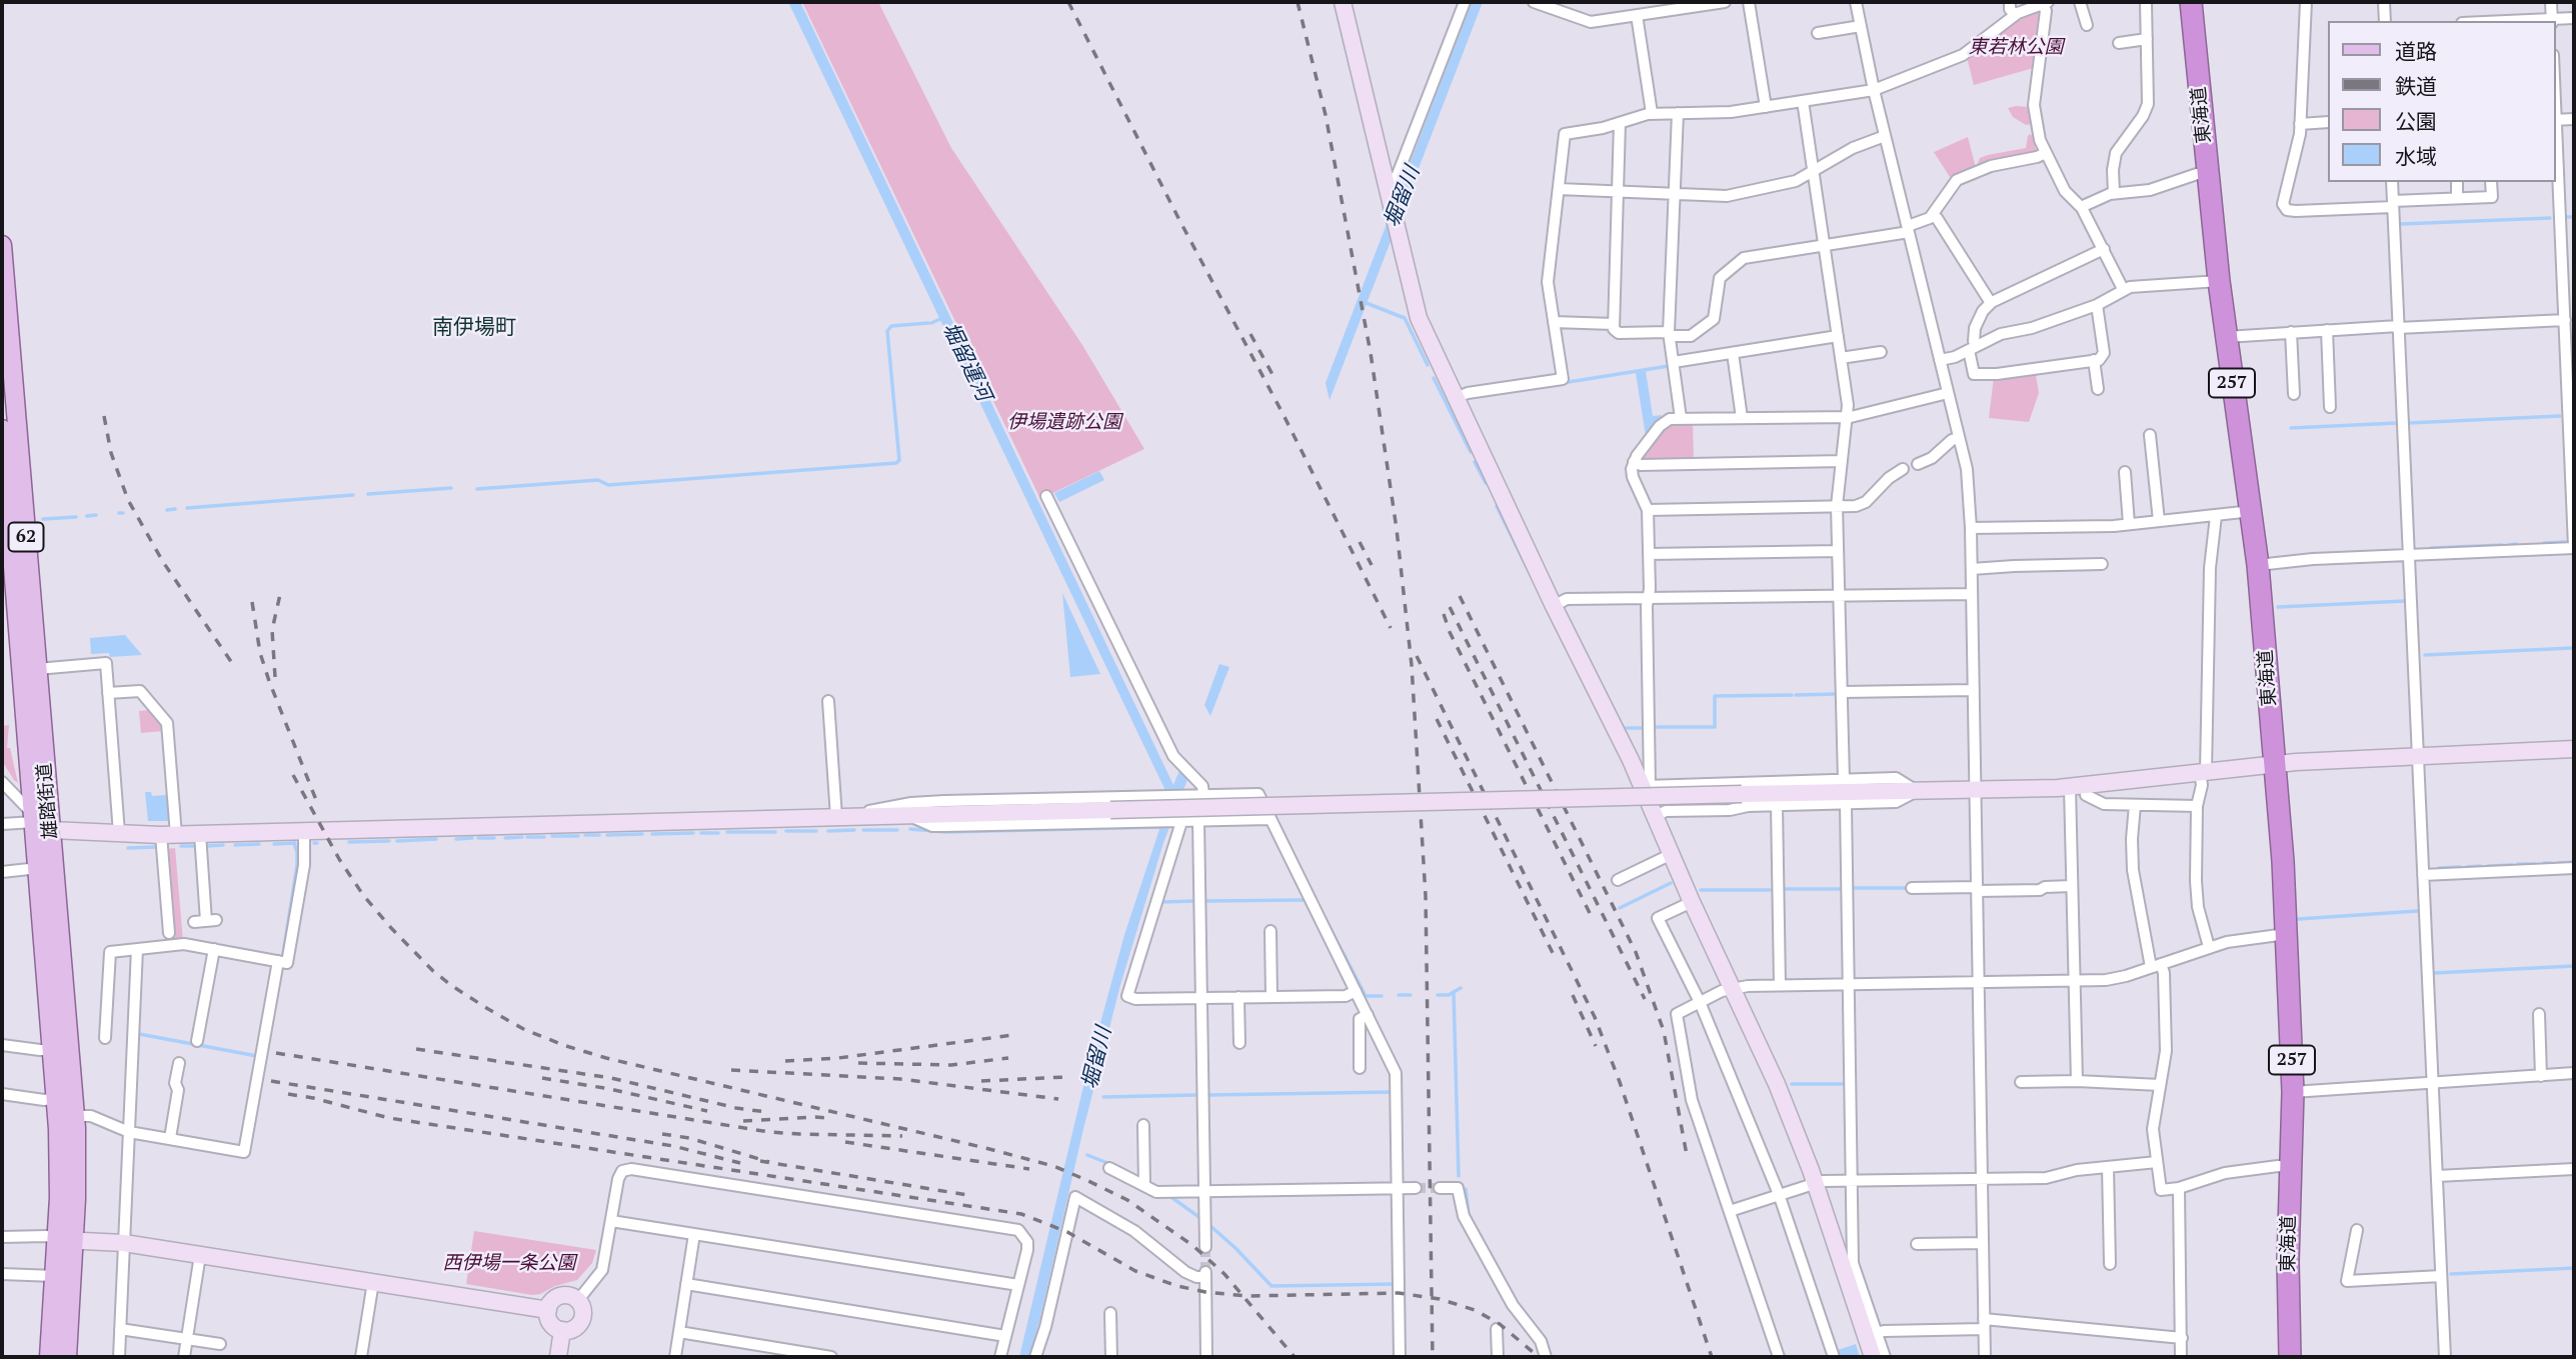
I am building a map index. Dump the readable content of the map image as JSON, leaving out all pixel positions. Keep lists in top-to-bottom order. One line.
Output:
{"streets":{"highway":["東海道","257"],"main road":["62","雄踏街道"]},"districts":["南伊場町"],"water":["堀留川","堀留運河"],"parks":["東若林公園","伊場遺跡公園","西伊場一条公園"],"legend":["道路","鉄道","公園","水域"]}
